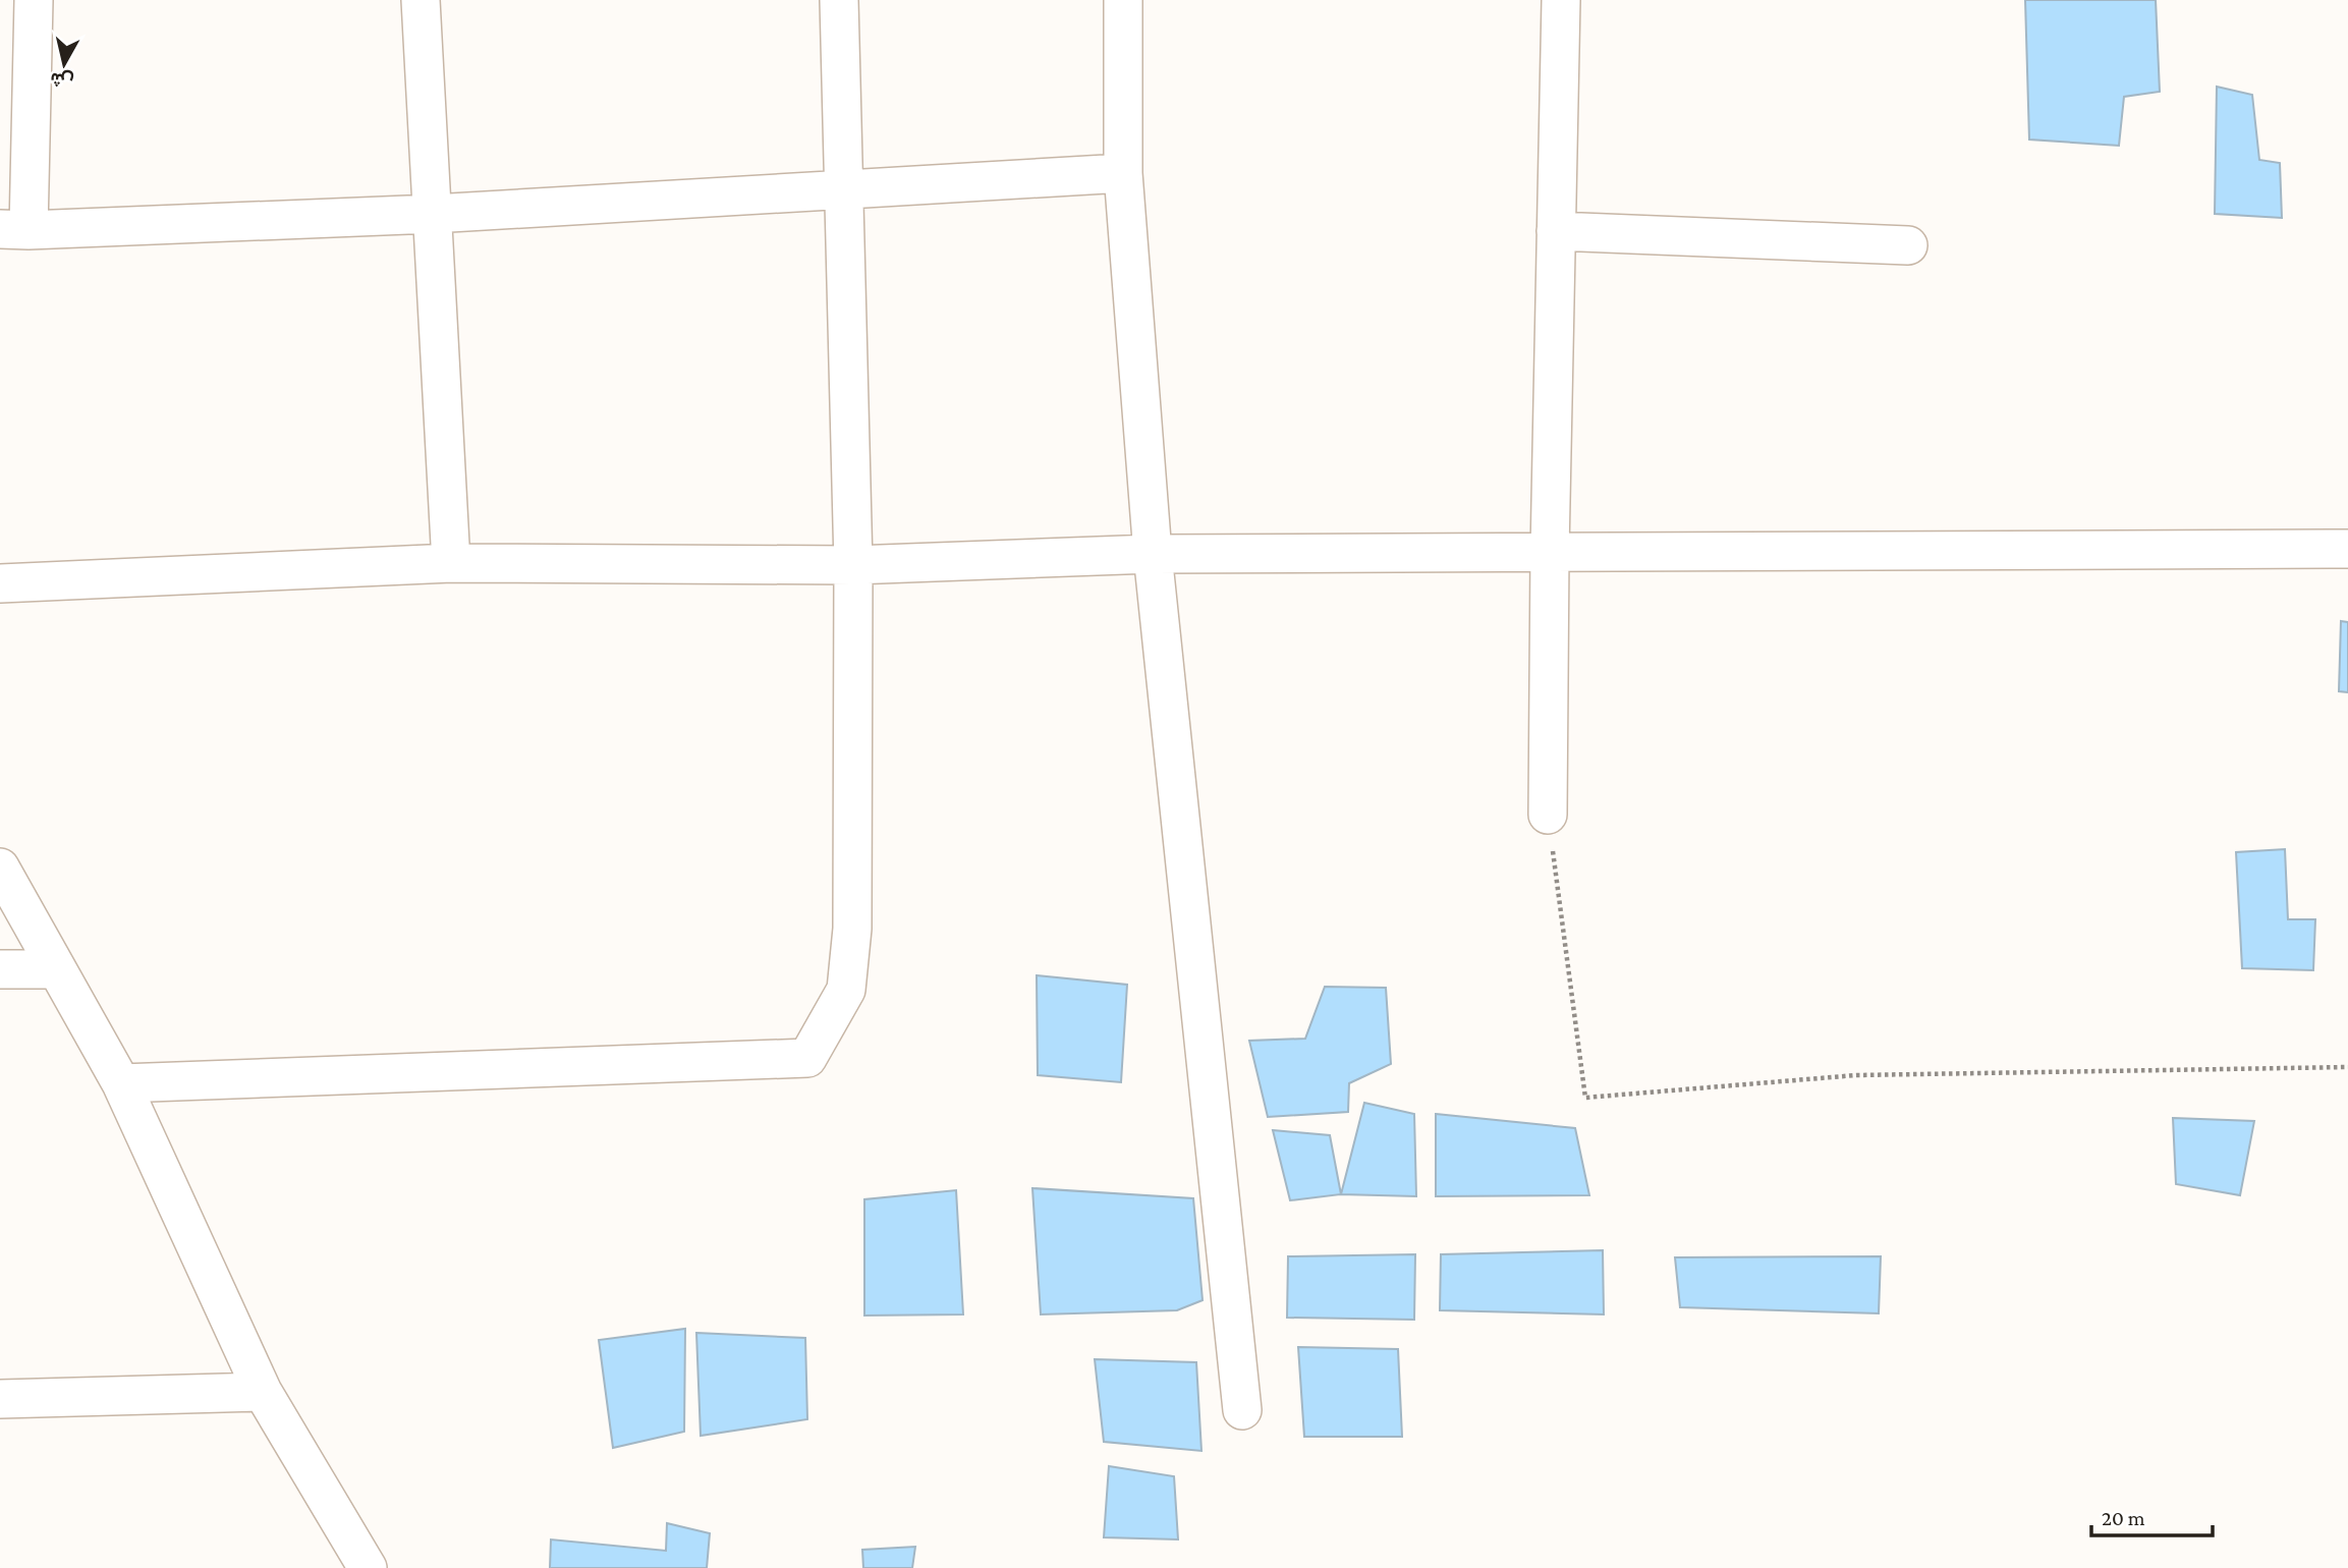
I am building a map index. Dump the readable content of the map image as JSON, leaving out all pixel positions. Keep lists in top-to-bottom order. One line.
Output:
{"scale_bar":"20 m","north":"bottom"}
